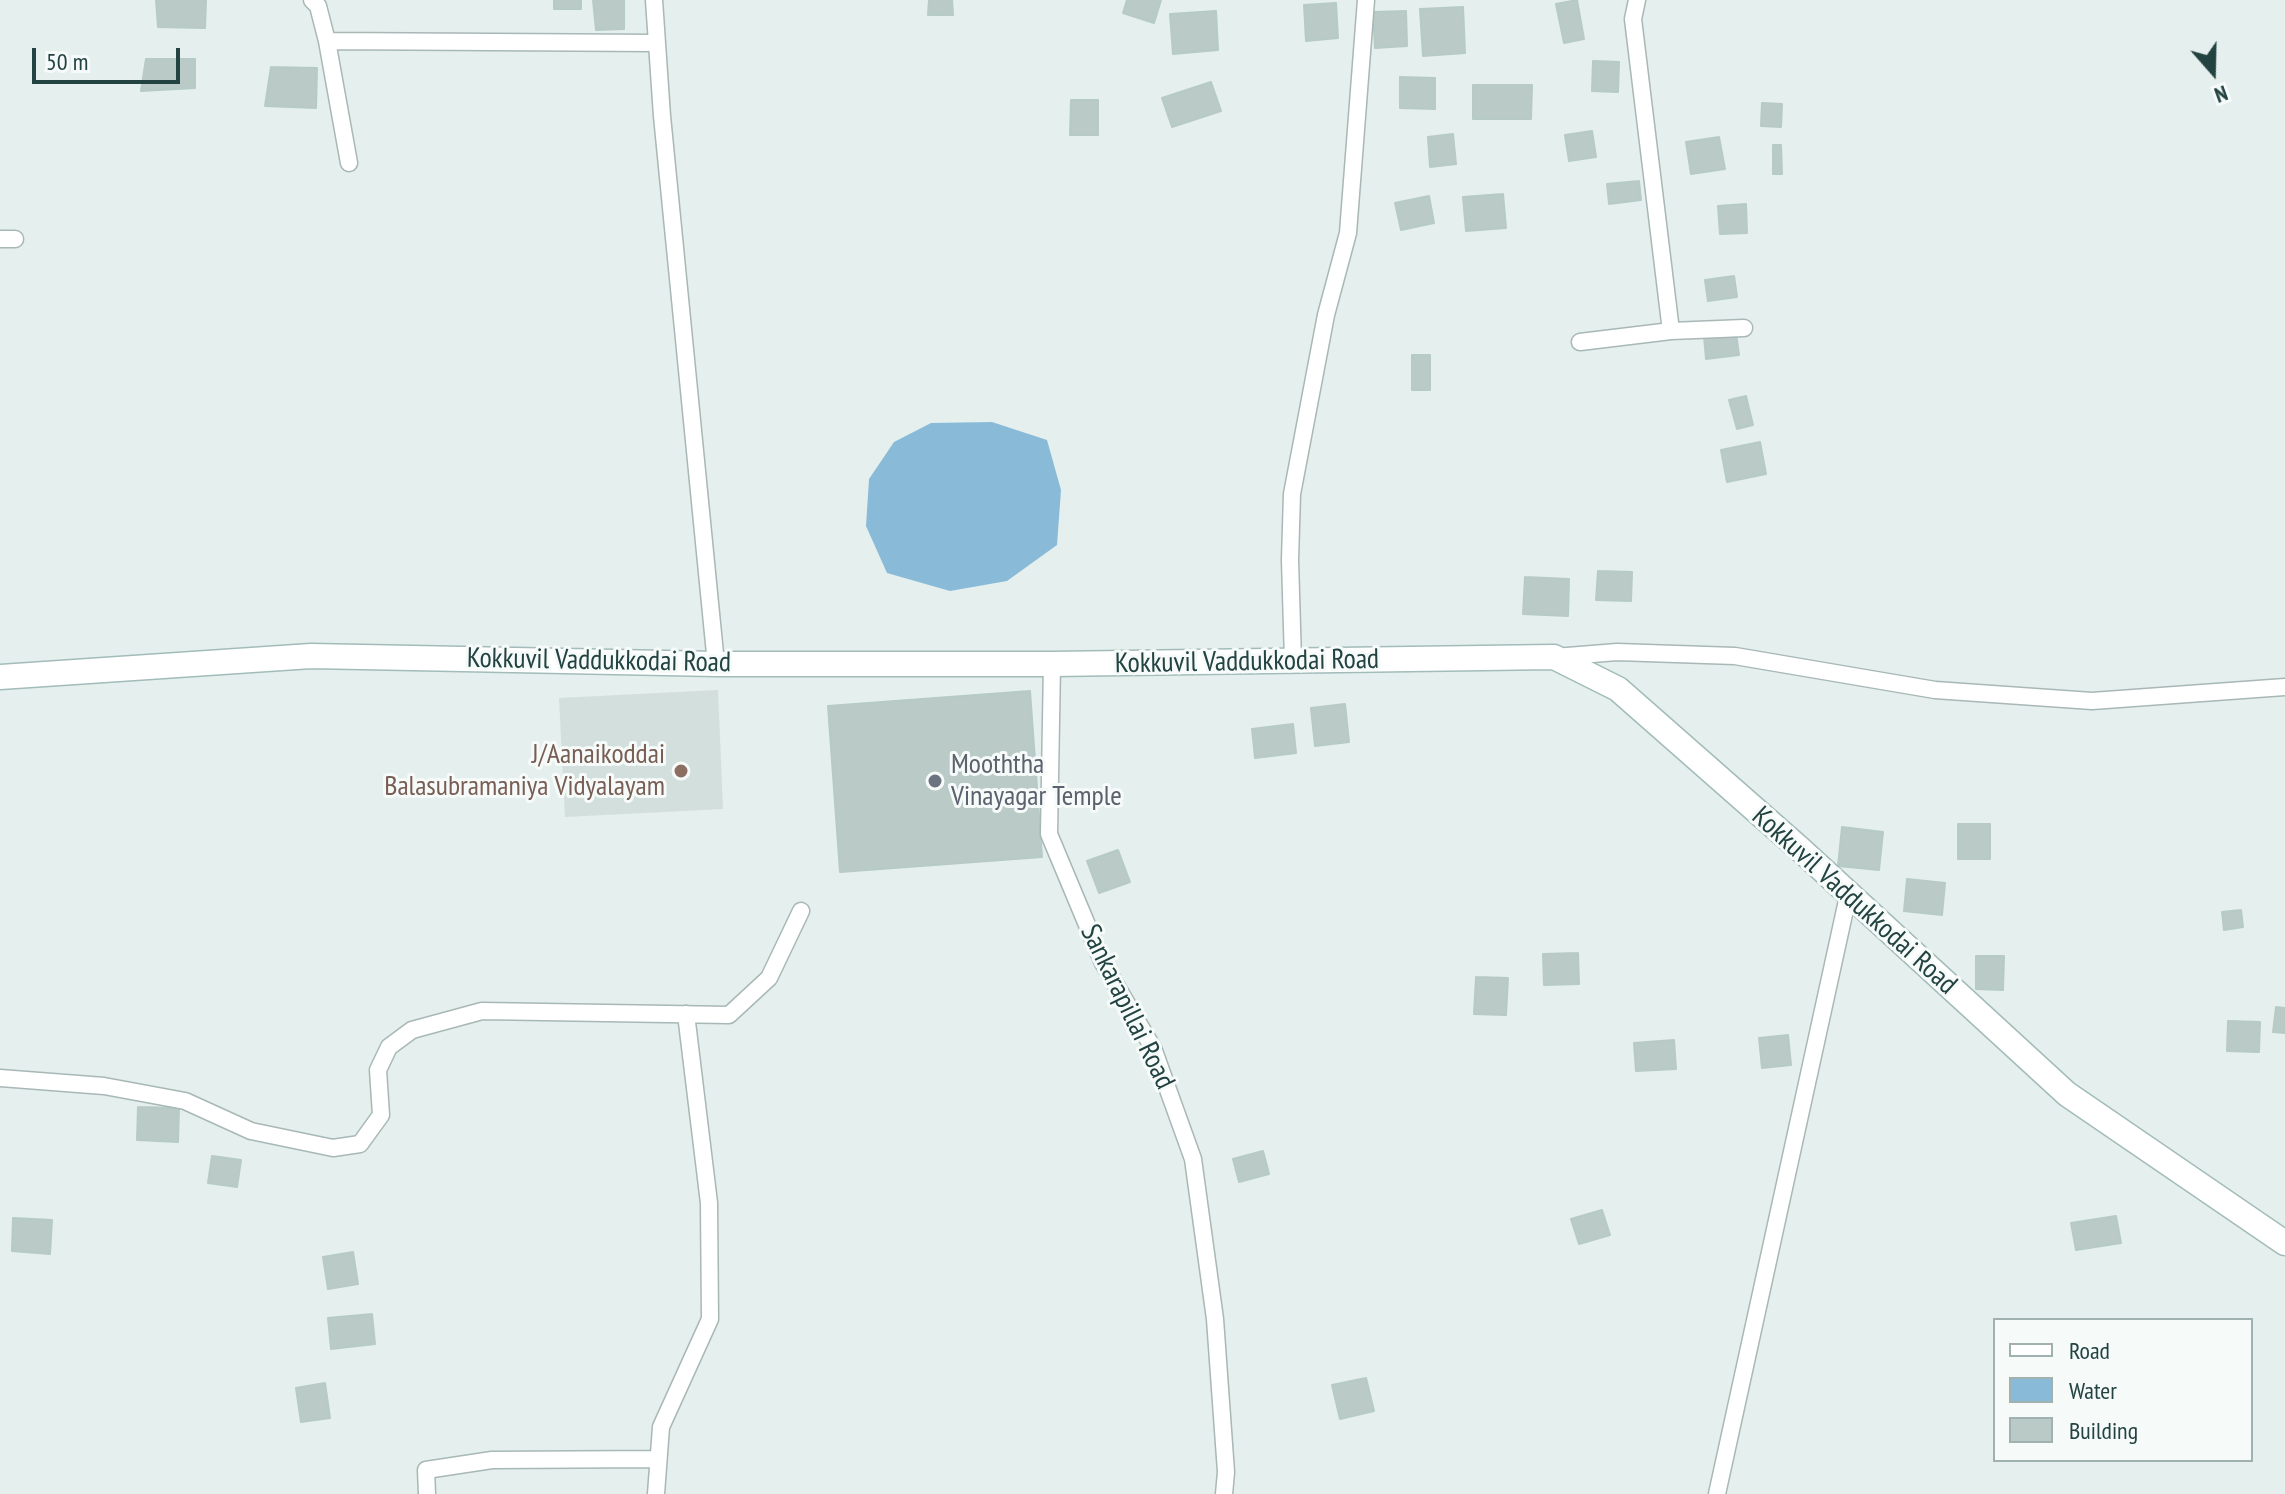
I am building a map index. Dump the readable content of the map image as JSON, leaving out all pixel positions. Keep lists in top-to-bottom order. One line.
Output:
{"streets":{"main road":["Kokkuvil Vaddukkodai Road"],"street":["Sankarapillai Road"]},"crossings":[["Kokkuvil Vaddukkodai Road","Sankarapillai Road"]],"places":["J/Aanaikoddai Balasubramaniya Vidyalayam","Mooththa Vinayagar Temple"],"legend":["Road","Water","Building"],"scale_bar":"50 m","north":"bottom"}
